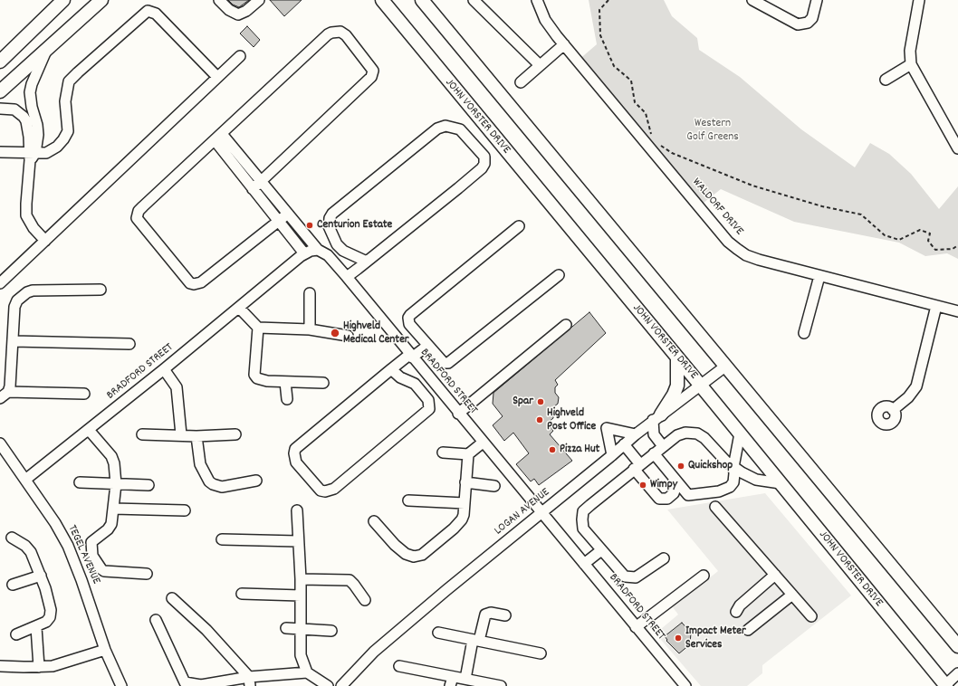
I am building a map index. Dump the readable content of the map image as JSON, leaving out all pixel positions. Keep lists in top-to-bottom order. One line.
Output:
{"streets":{"main road":["JOHN VORSTER DRIVE"],"street":["WALDORF DRIVE","BRADFORD STREET","LOGAN AVENUE","TEGEL AVENUE"]},"crossings":[["JOHN VORSTER DRIVE","LOGAN AVENUE"],["BRADFORD STREET","LOGAN AVENUE"],["BRADFORD STREET","TEGEL AVENUE"]],"parks":["Western Golf Greens"],"places":["Centurion Estate","Highveld Medical Center","Spar","Highveld Post Office","Pizza Hut","Quickshop","Wimpy","Impact Meter Services"]}
